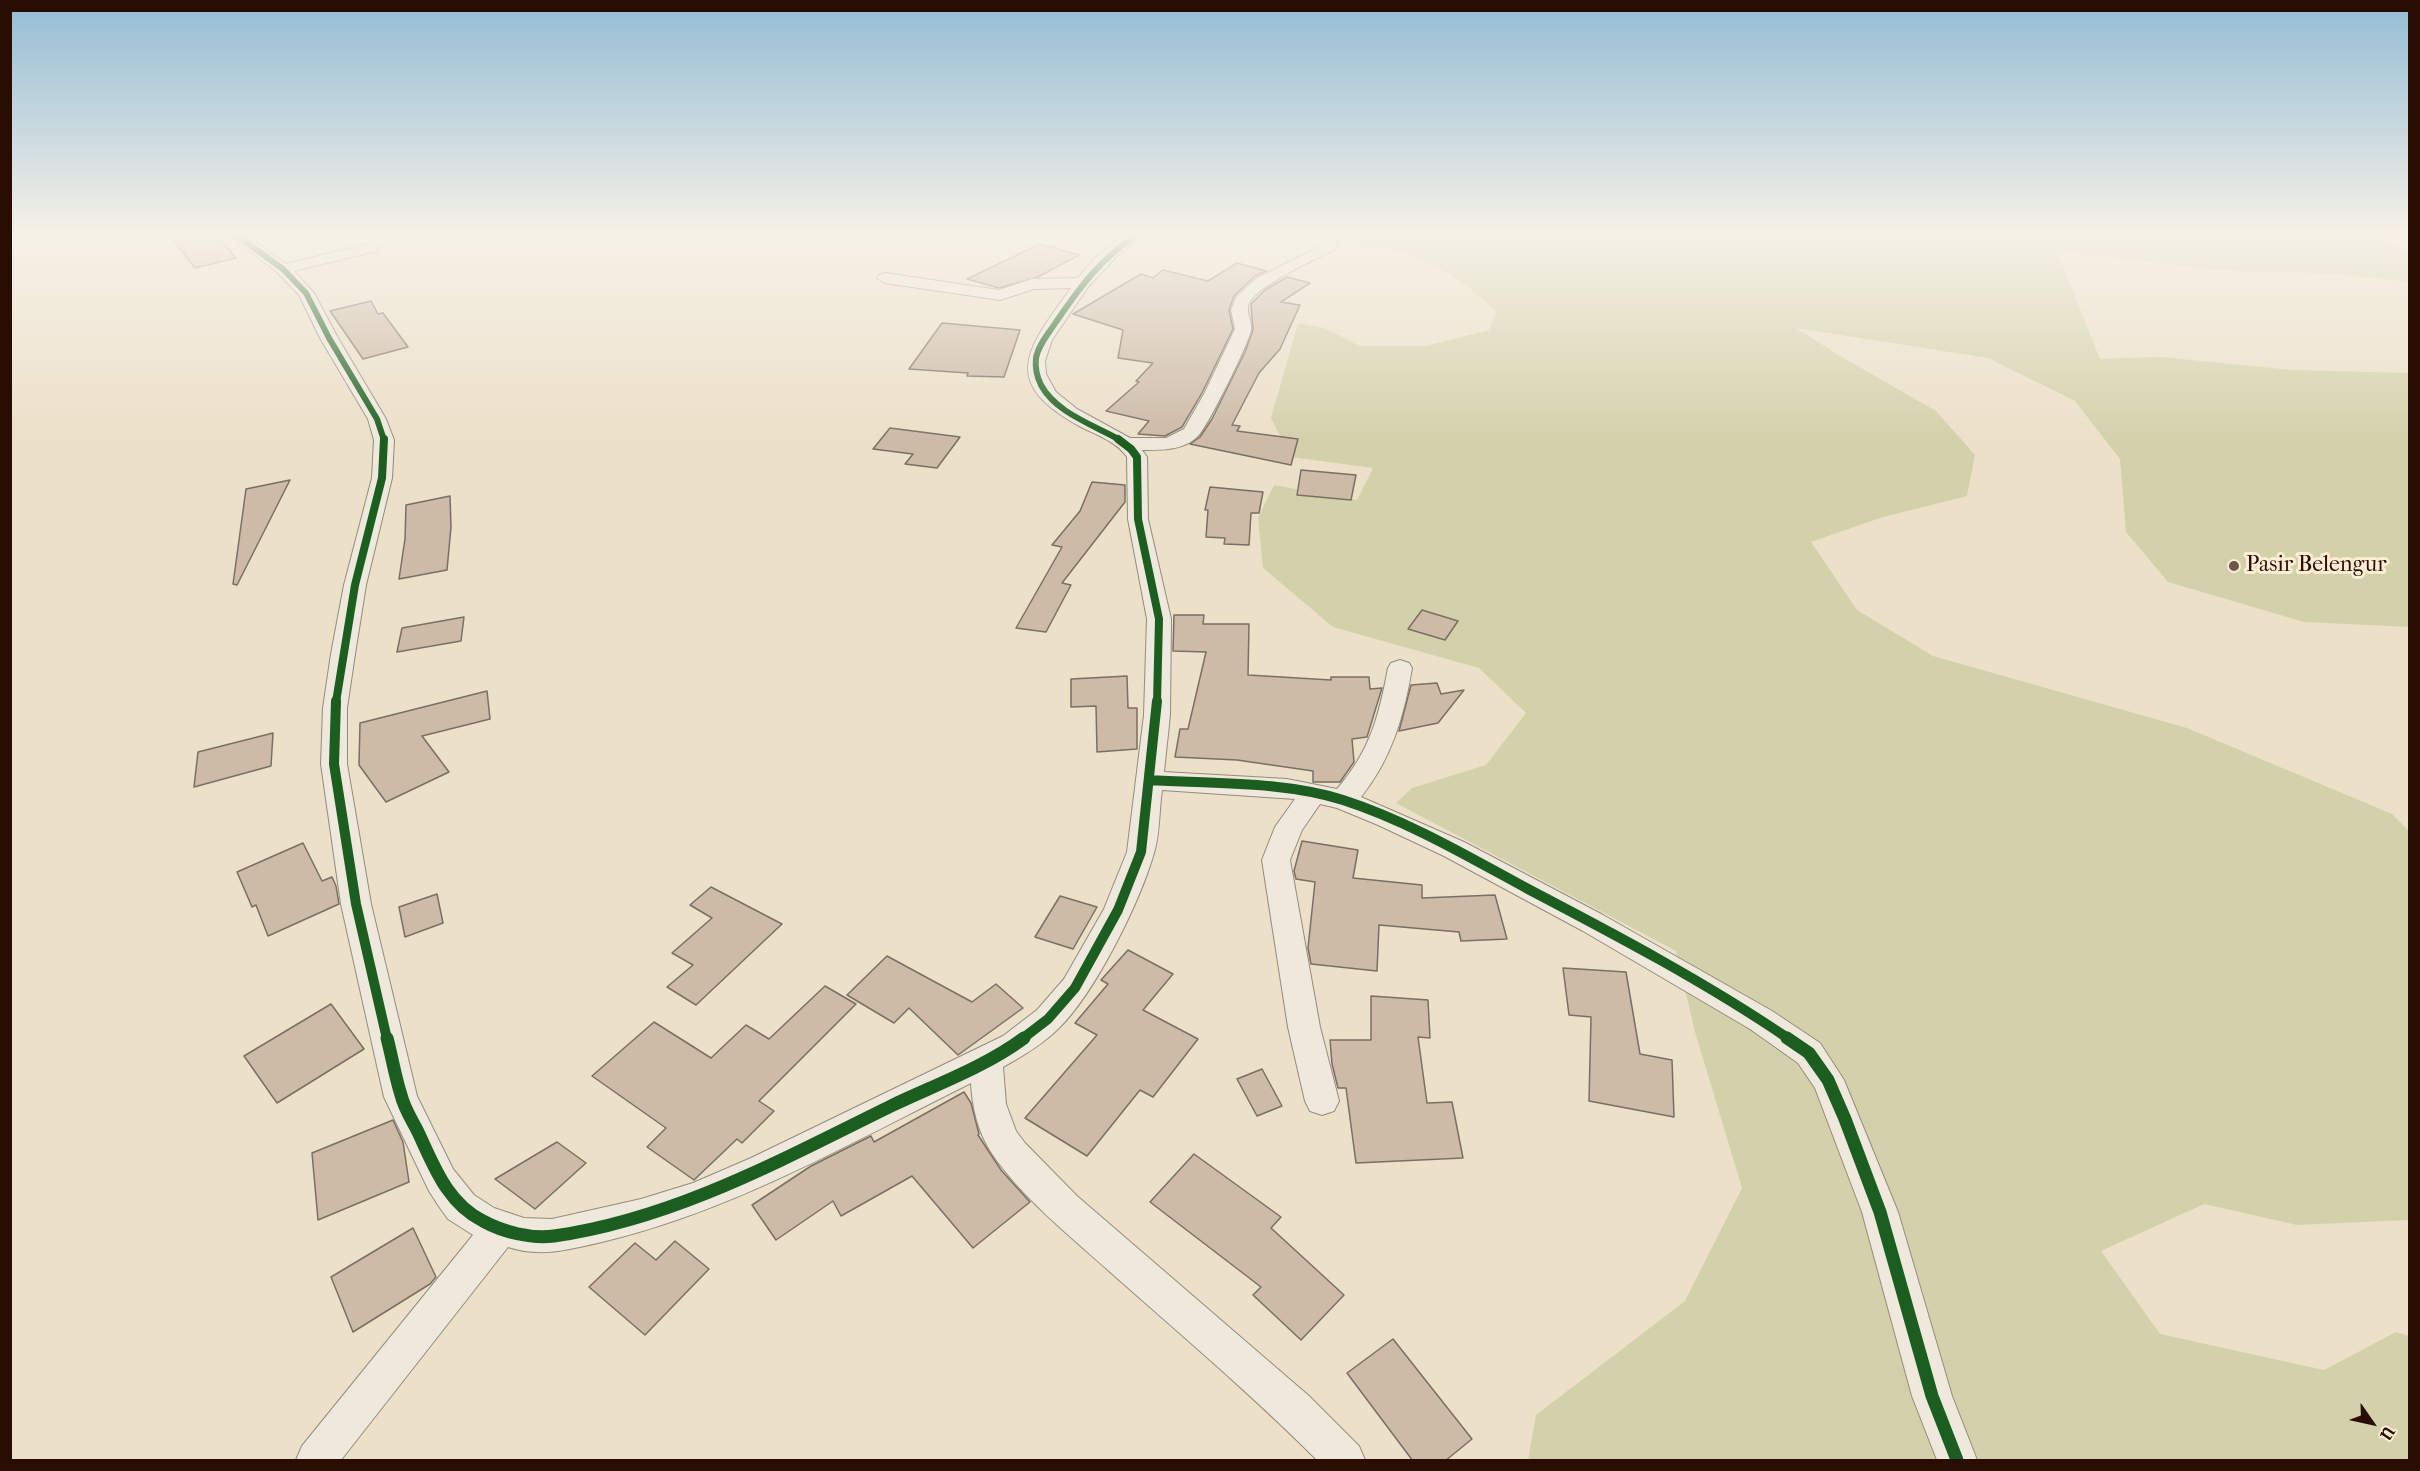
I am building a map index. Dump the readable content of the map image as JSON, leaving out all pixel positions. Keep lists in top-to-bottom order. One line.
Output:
{"places":["Pasir Belengur"],"north":"bottom right"}
